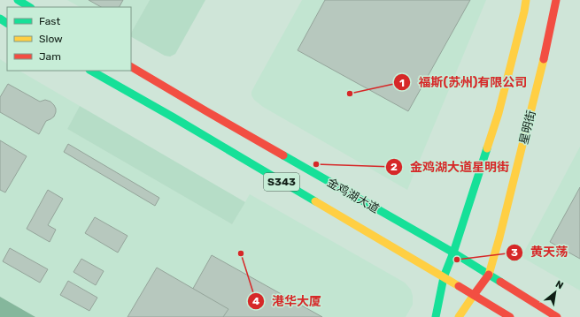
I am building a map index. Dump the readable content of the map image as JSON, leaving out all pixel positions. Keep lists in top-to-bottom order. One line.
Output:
{"streets":{"main road":["星明街","S343","金鸡湖大道"]},"crossings":[["星明街","S343"],["星明街","金鸡湖大道"]],"places":["福斯(苏州)有限公司","金鸡湖大道星明街","港华大厦","黄天荡"],"legend":["Fast","Slow","Jam"],"north":"top right"}
